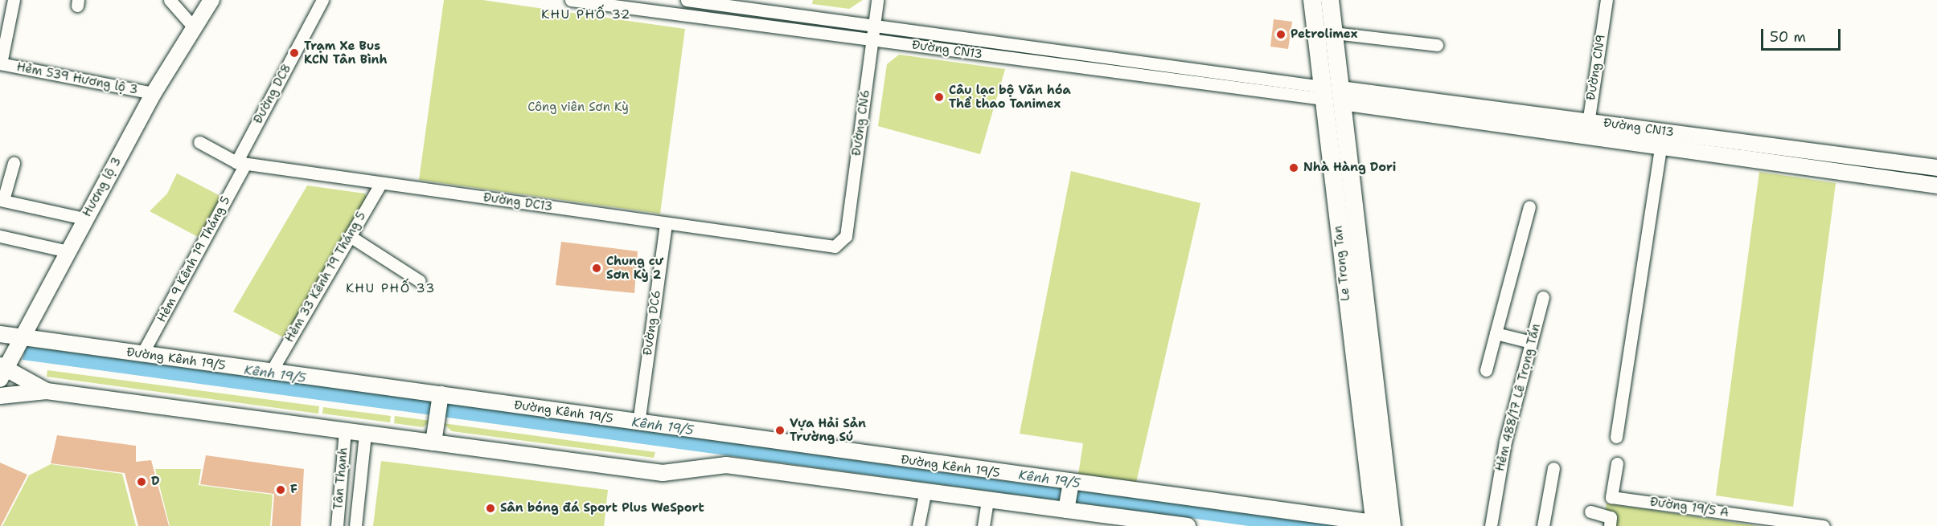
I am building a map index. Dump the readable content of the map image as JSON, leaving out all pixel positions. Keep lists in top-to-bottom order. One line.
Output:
{"streets":{"main road":["Le Trong Tan"],"street":["Đường CN13","Đường CN9","Hẻm 539 Hương lộ 3","Đường DC8","Đường CN6","Hương lộ 3","Đường DC13","Hẻm 9 Kênh 19 Tháng 5","Hẻm 33 Kênh 19 Tháng 5","Đường DC6","Đường Kênh 19/5","Hẻm 488/17 Lê Trọng Tấn","Tân Thạnh","Đường 19/5 A"]},"crossings":[["Đường CN13","Đường CN9"],["Đường CN13","Đường CN6"],["Đường CN13","Le Trong Tan"],["Hẻm 539 Hương lộ 3","Hương lộ 3"],["Đường DC8","Đường DC13"],["Đường DC8","Hẻm 9 Kênh 19 Tháng 5"],["Đường CN6","Đường DC13"],["Hương lộ 3","Đường Kênh 19/5"],["Đường DC13","Hẻm 9 Kênh 19 Tháng 5"],["Đường DC13","Hẻm 33 Kênh 19 Tháng 5"],["Đường DC13","Đường DC6"],["Hẻm 9 Kênh 19 Tháng 5","Đường Kênh 19/5"],["Le Trong Tan","Đường Kênh 19/5"],["Hẻm 33 Kênh 19 Tháng 5","Đường Kênh 19/5"],["Đường DC6","Đường Kênh 19/5"],["Đường Kênh 19/5","Tân Thạnh"]],"districts":["KHU PHỐ 32","KHU PHỐ 33"],"water":["Kênh 19/5"],"parks":["Công viên Sơn Kỳ"],"places":["Petrolimex","Trạm Xe Bus KCN Tân Bình","Câu lạc bộ Văn hóa Thể thao Tanimex","Nhà Hàng Dori","Chung cư Sơn Kỳ 2","Vựa Hải Sản Trường Sú","D","F","Sân bóng đá Sport Plus WeSport"],"scale_bar":"50 m"}
